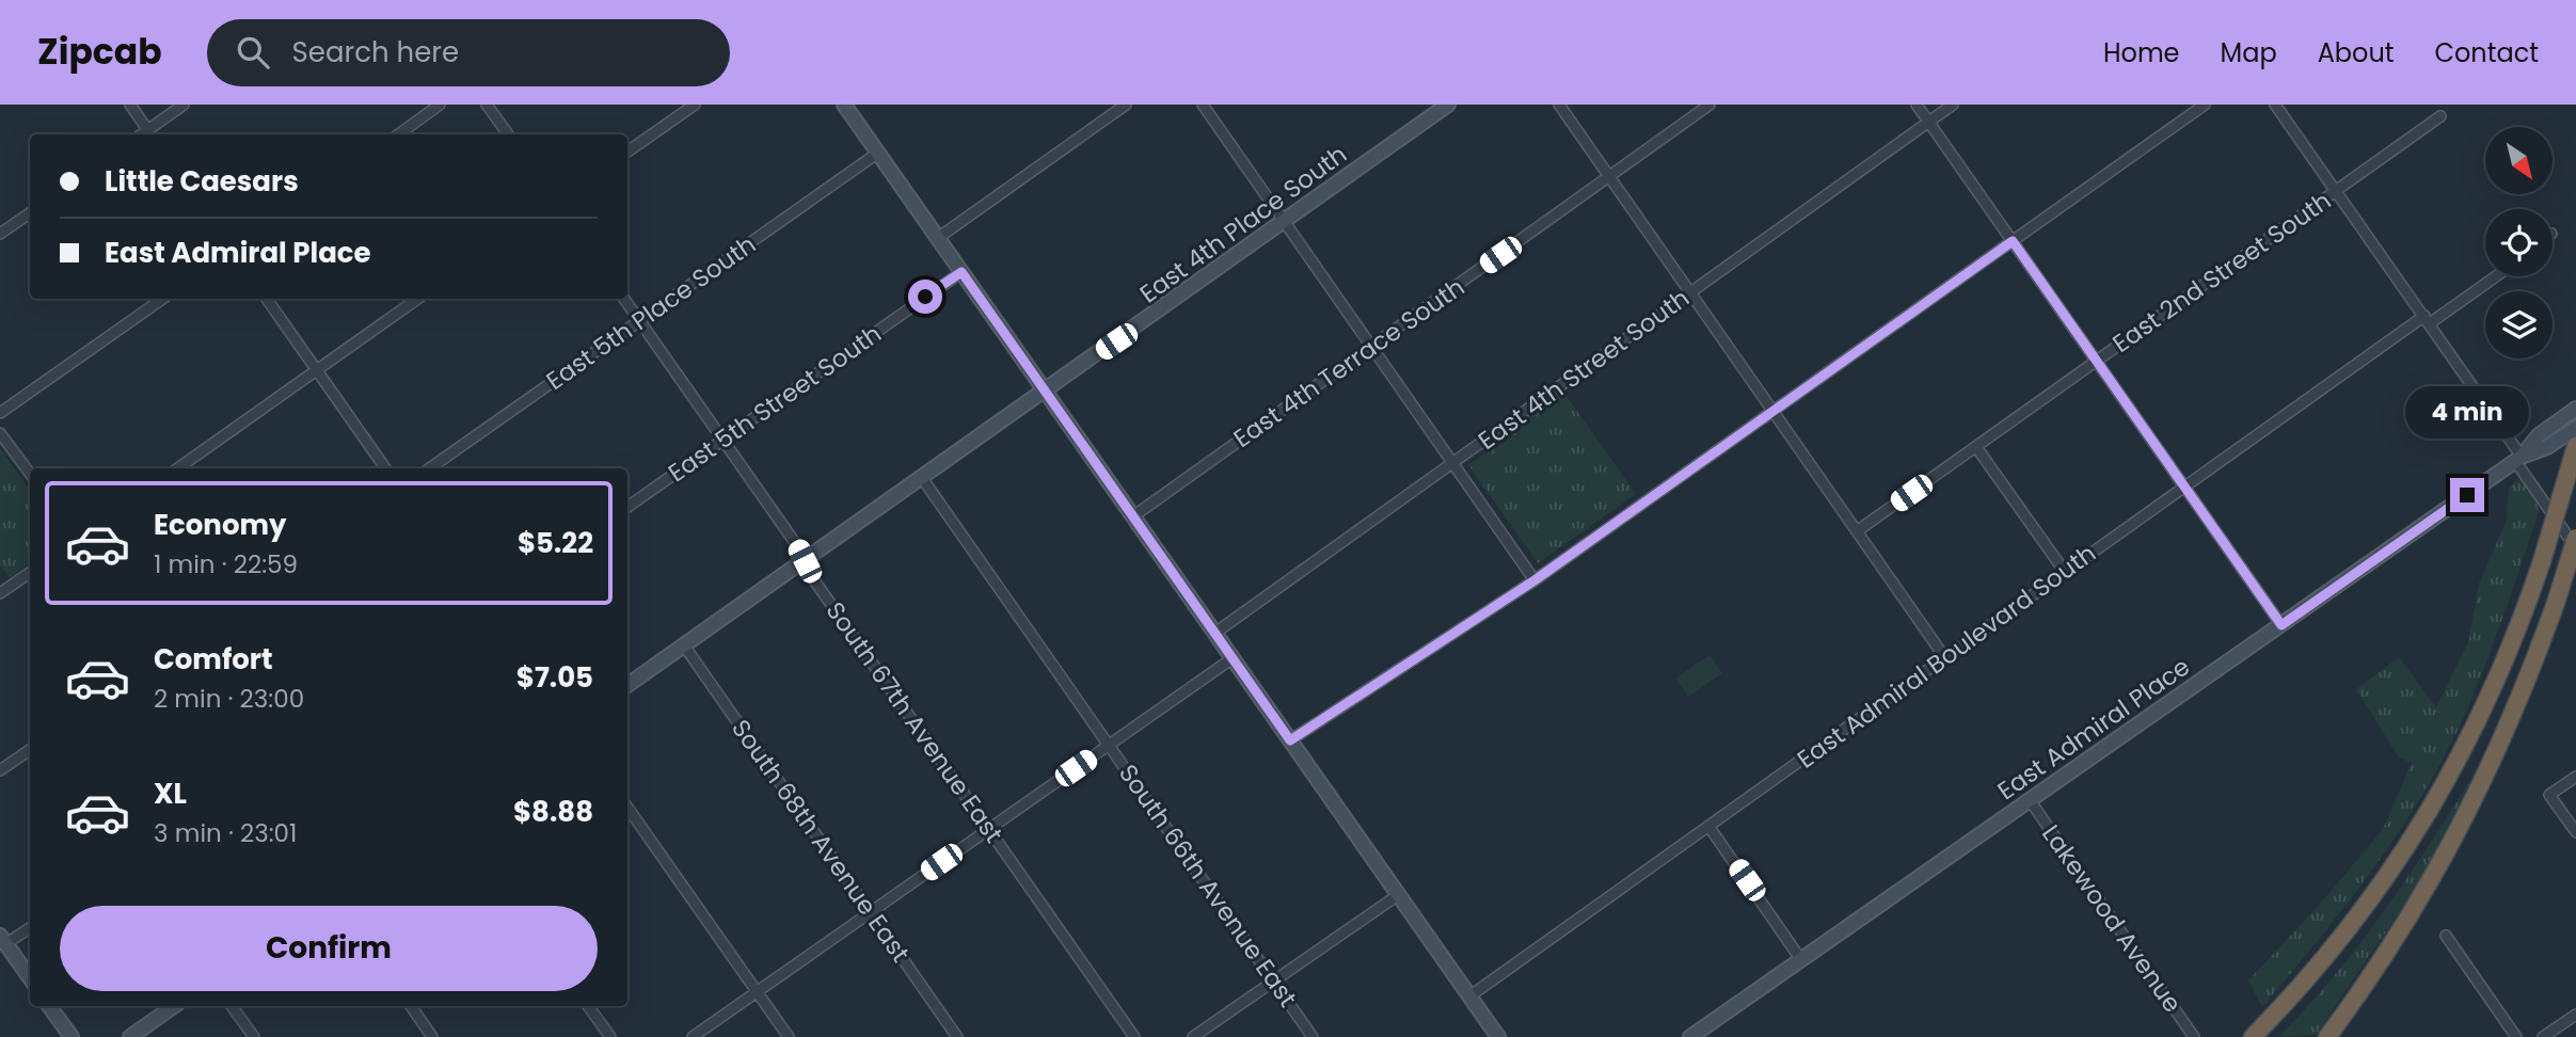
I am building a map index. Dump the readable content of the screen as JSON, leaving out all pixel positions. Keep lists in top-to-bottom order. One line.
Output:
{"streets":{"main road":["East 4th Place South","East Admiral Place"],"street":["East 2nd Street South","East 5th Place South","East 4th Terrace South","East 4th Street South","East 5th Street South","East Admiral Boulevard South","South 67th Avenue East","South 68th Avenue East","South 66th Avenue East","Lakewood Avenue"]},"crossings":[["East 4th Place South","South 67th Avenue East"],["East 4th Place South","South 68th Avenue East"],["East 4th Place South","South 66th Avenue East"],["East 5th Place South","South 67th Avenue East"],["East 5th Street South","South 67th Avenue East"],["East Admiral Place","Lakewood Avenue"]],"north":"bottom right","page":{"header":"Zipcab","search":"Search here","nav":["Home","Map","About","Contact"],"banner":["Little Caesars","East Admiral Place"],"bubble":"4 min","list":[{"name":"Economy","note":"1 min · 22:59","value":"$5.22"},{"name":"Comfort","note":"2 min · 23:00","value":"$7.05"},{"name":"XL","note":"3 min · 23:01","value":"$8.88"}],"buttons":"Confirm"}}
